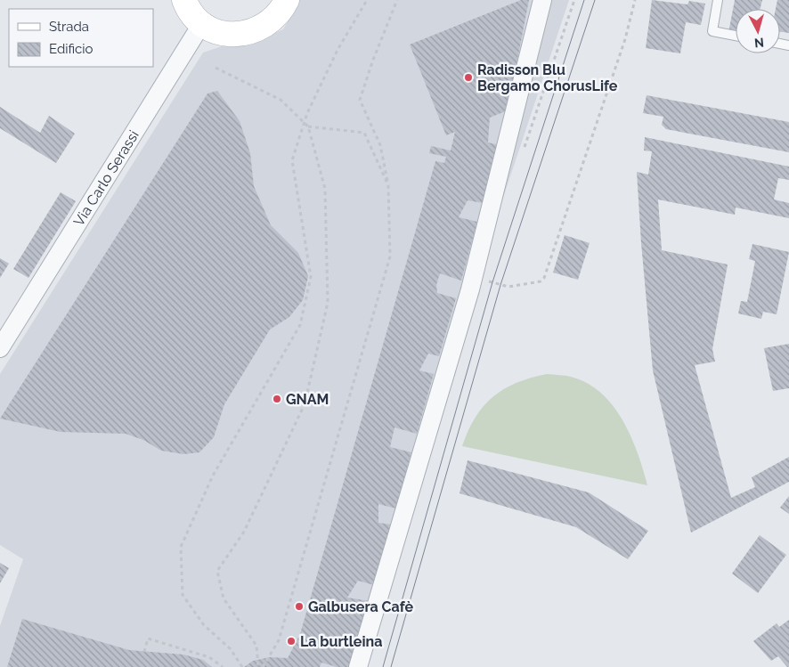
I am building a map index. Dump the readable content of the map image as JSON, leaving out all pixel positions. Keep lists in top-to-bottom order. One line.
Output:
{"streets":{"street":["Via Carlo Serassi"]},"places":["Radisson Blu Bergamo ChorusLife","GNAM","Galbusera Cafè","La burtleina"],"legend":["Strada","Edificio"],"north":"bottom"}
